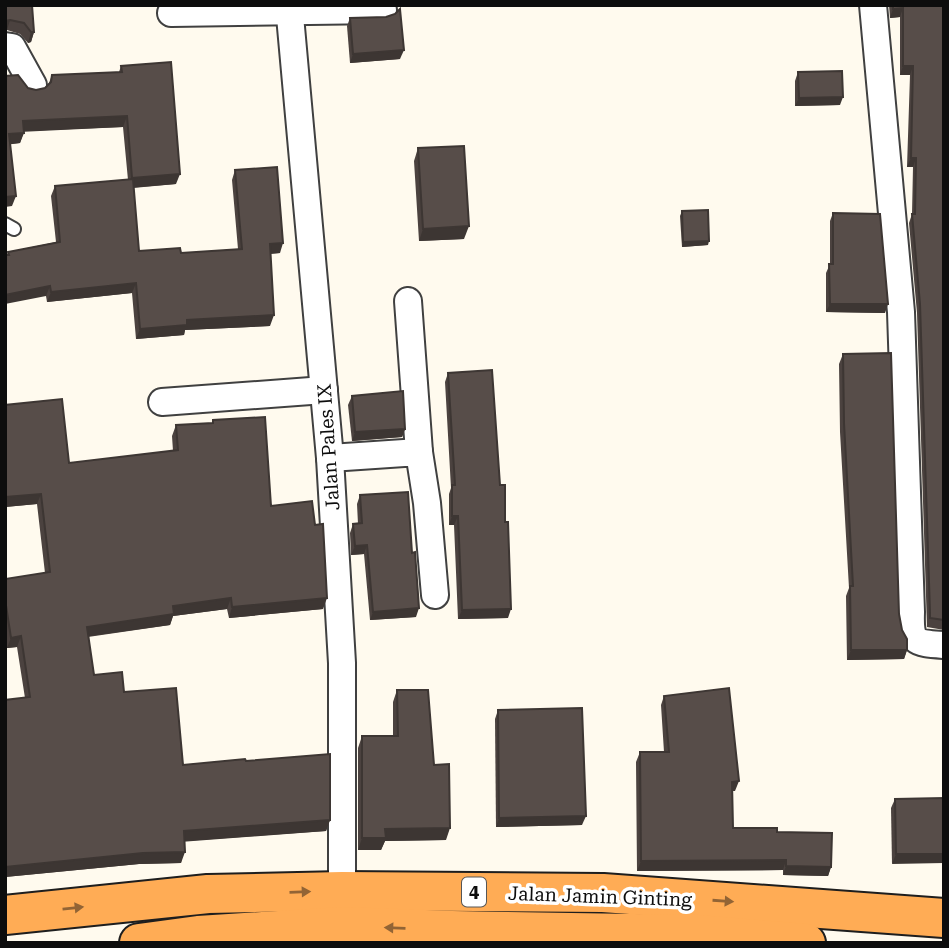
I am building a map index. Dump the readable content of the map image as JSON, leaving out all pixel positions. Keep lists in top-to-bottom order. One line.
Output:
{"streets":{"highway":["4","Jalan Jamin Ginting"],"street":["Jalan Pales IX"]},"crossings":[["Jalan Pales IX","Jalan Jamin Ginting"]]}
